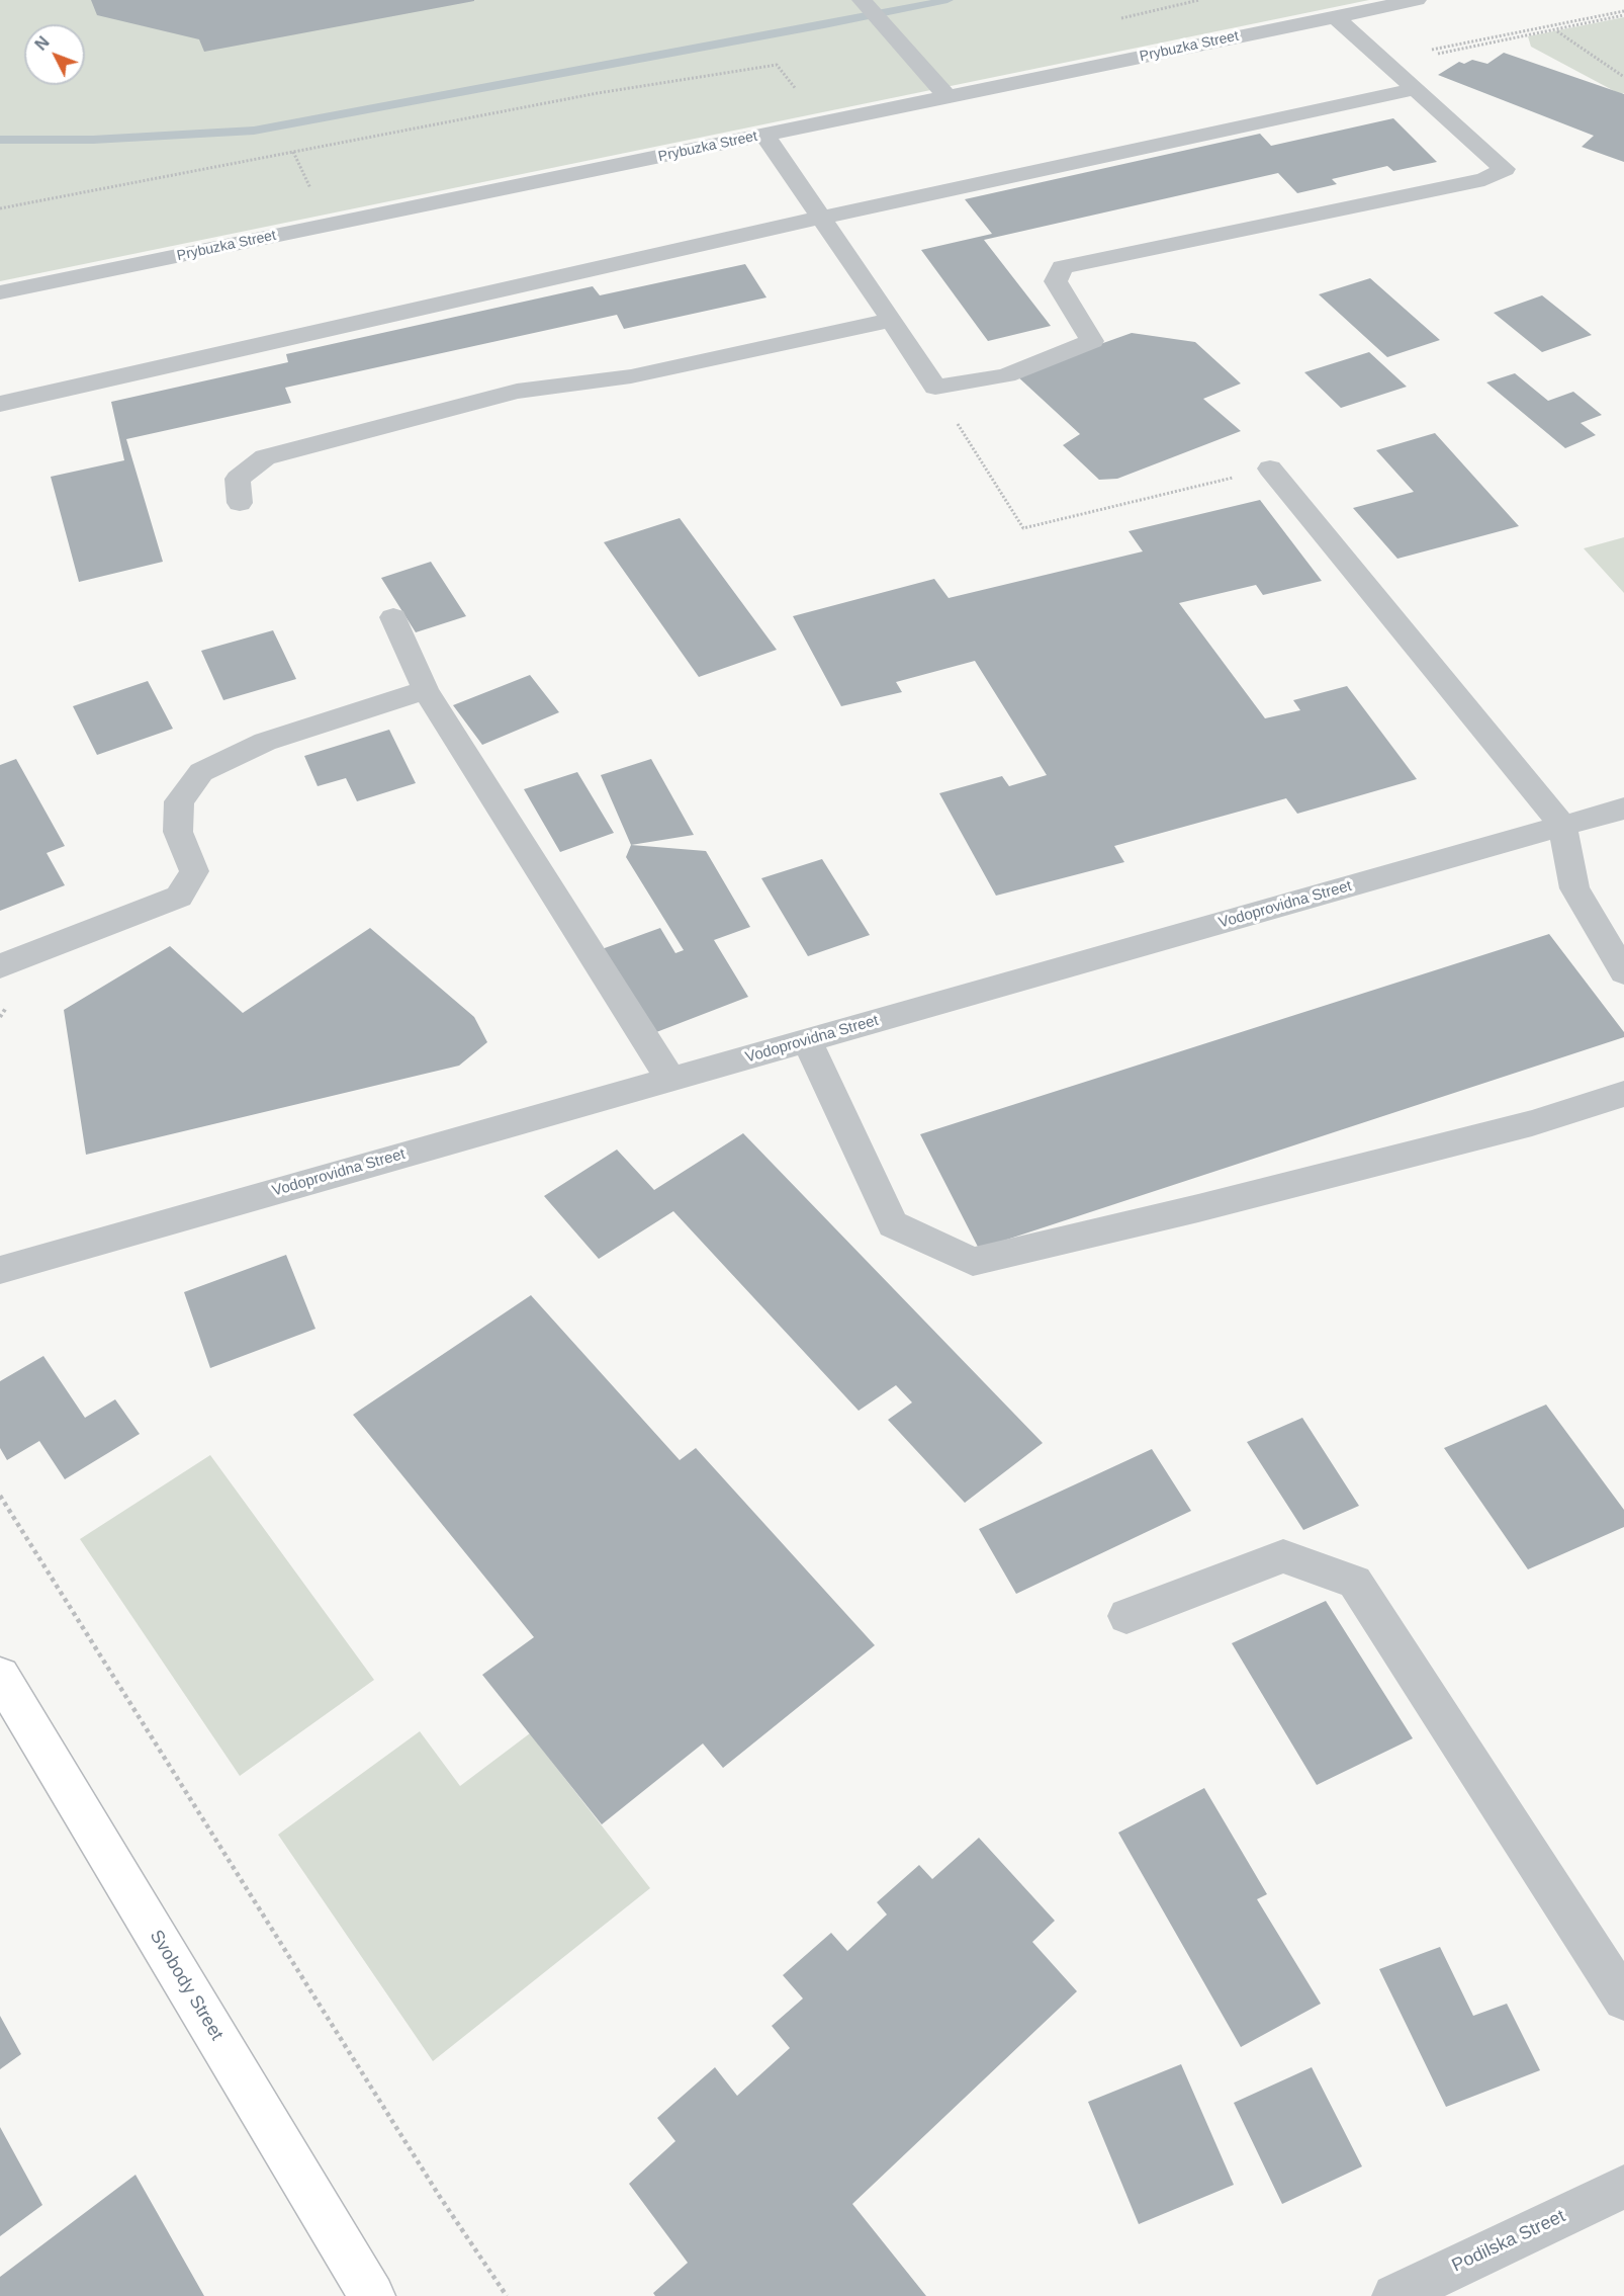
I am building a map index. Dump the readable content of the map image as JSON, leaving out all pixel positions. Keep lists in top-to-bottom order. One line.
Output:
{"streets":{"main road":["Svobody Street"],"street":["Prybuzka Street","Vodoprovidna Street","Podilska Street"]},"north":"top left"}
